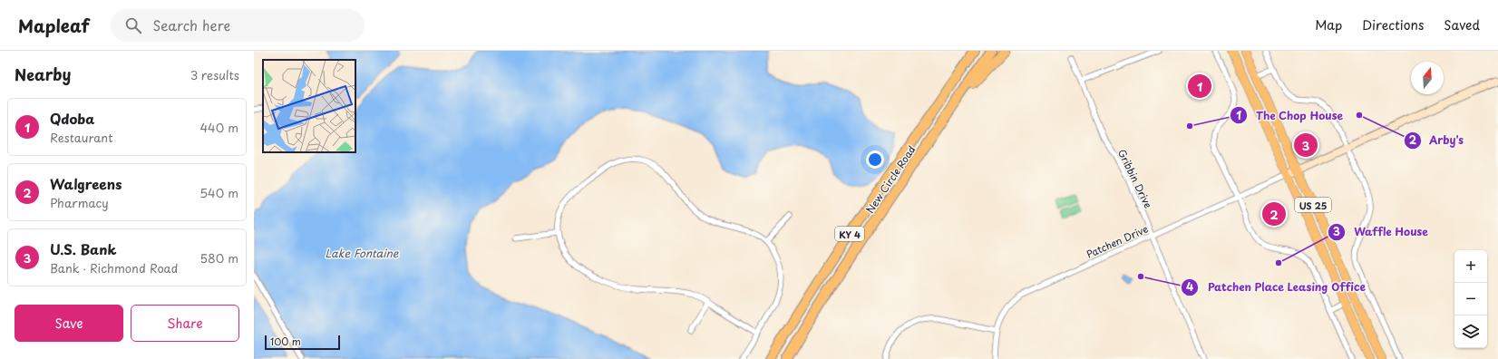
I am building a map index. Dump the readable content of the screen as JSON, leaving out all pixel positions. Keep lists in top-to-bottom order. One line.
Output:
{"streets":{"highway":["New Circle Road","US 25","KY 4"],"street":["Gribbin Drive","Patchen Drive"]},"crossings":[["Gribbin Drive","Patchen Drive"],["US 25","Patchen Drive"]],"water":["Lake Fontaine"],"places":["Arby's","The Chop House","Waffle House","Patchen Place Leasing Office"],"scale_bar":"100 m","north":"top","page":{"header":"Mapleaf","search":"Search here","nav":["Map","Directions","Saved"],"heading":["Nearby","3 results"],"pins":["1","3","2"],"list":[{"mark":"1","name":"Qdoba","note":"Restaurant","value":"440 m"},{"mark":"2","name":"Walgreens","note":"Pharmacy","value":"540 m"},{"mark":"3","name":"U.S. Bank","note":"Bank · Richmond Road","value":"580 m"}],"map_buttons":["+","−"],"buttons":["Save","Share"],"scale":"100 m"}}
